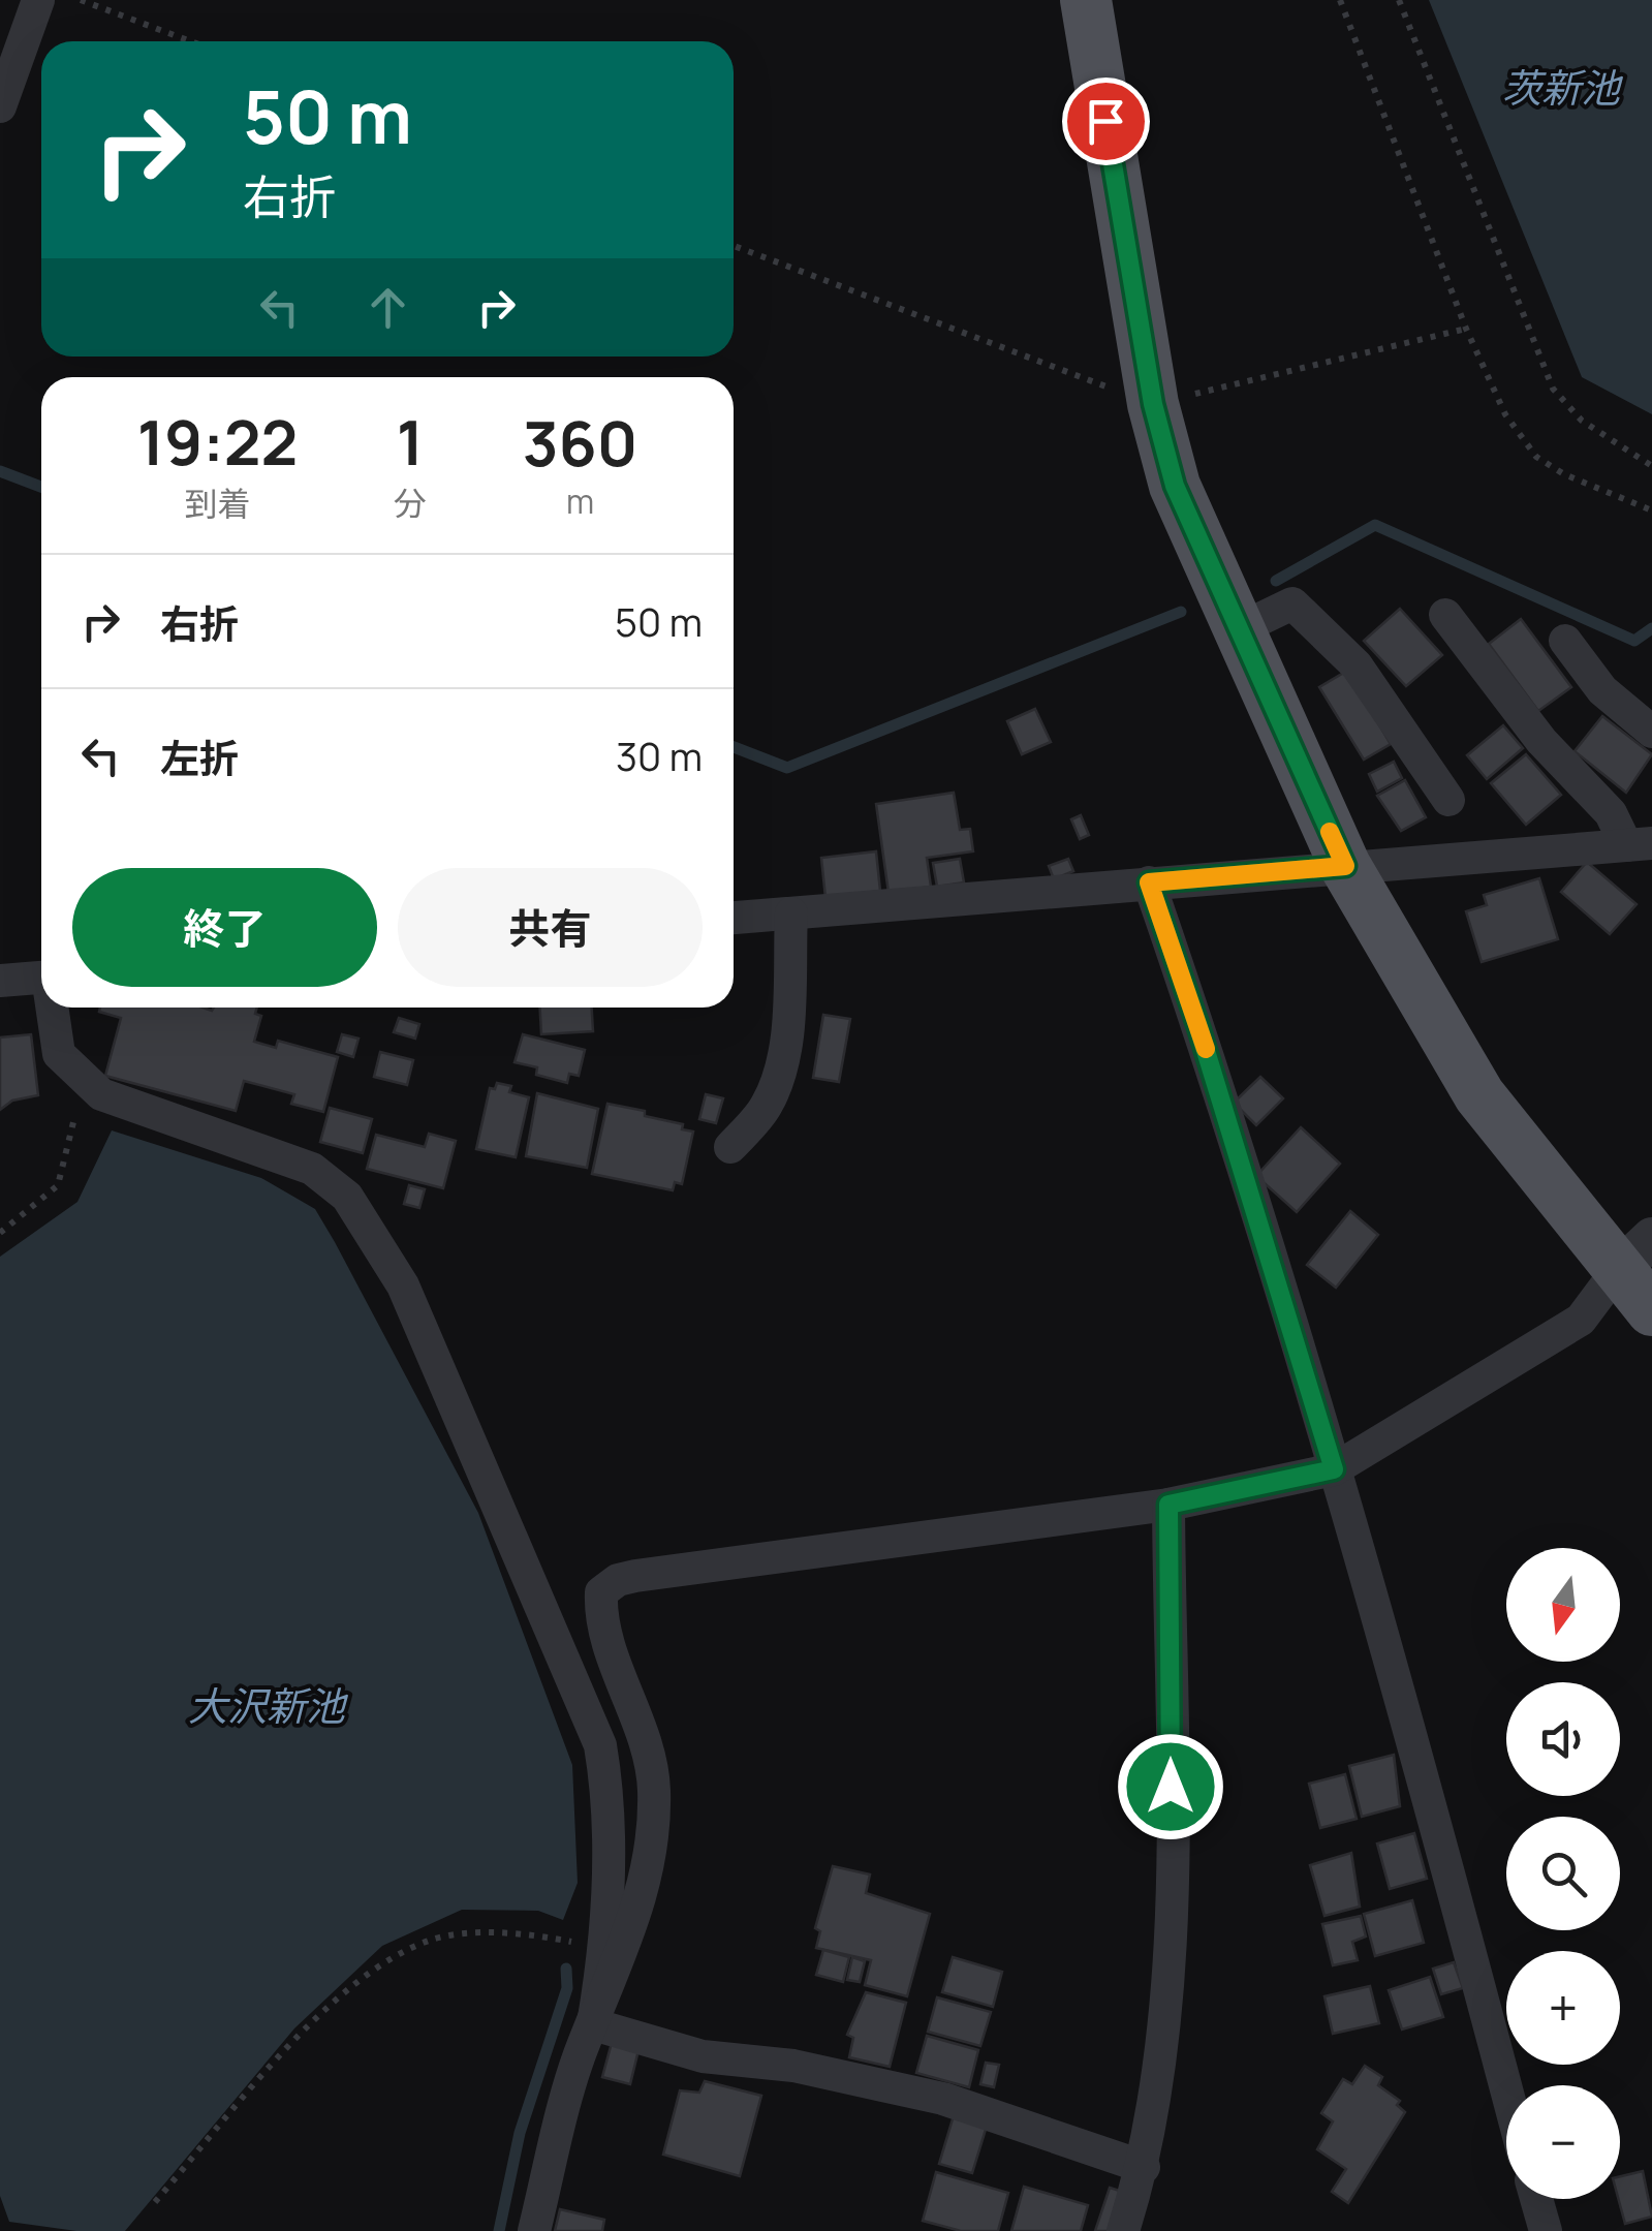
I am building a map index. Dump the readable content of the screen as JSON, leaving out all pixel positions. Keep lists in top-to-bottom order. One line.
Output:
{"water":["茨新池","大沢新池"],"north":"bottom","page":{"turn":["50 m","右折"],"eta":["19:22","到着","1","分","360","m"],"list":[{"name":"右折","value":"50 m"},{"name":"左折","value":"30 m"}],"buttons":["終了","共有"],"map_buttons":["+","−"]}}
